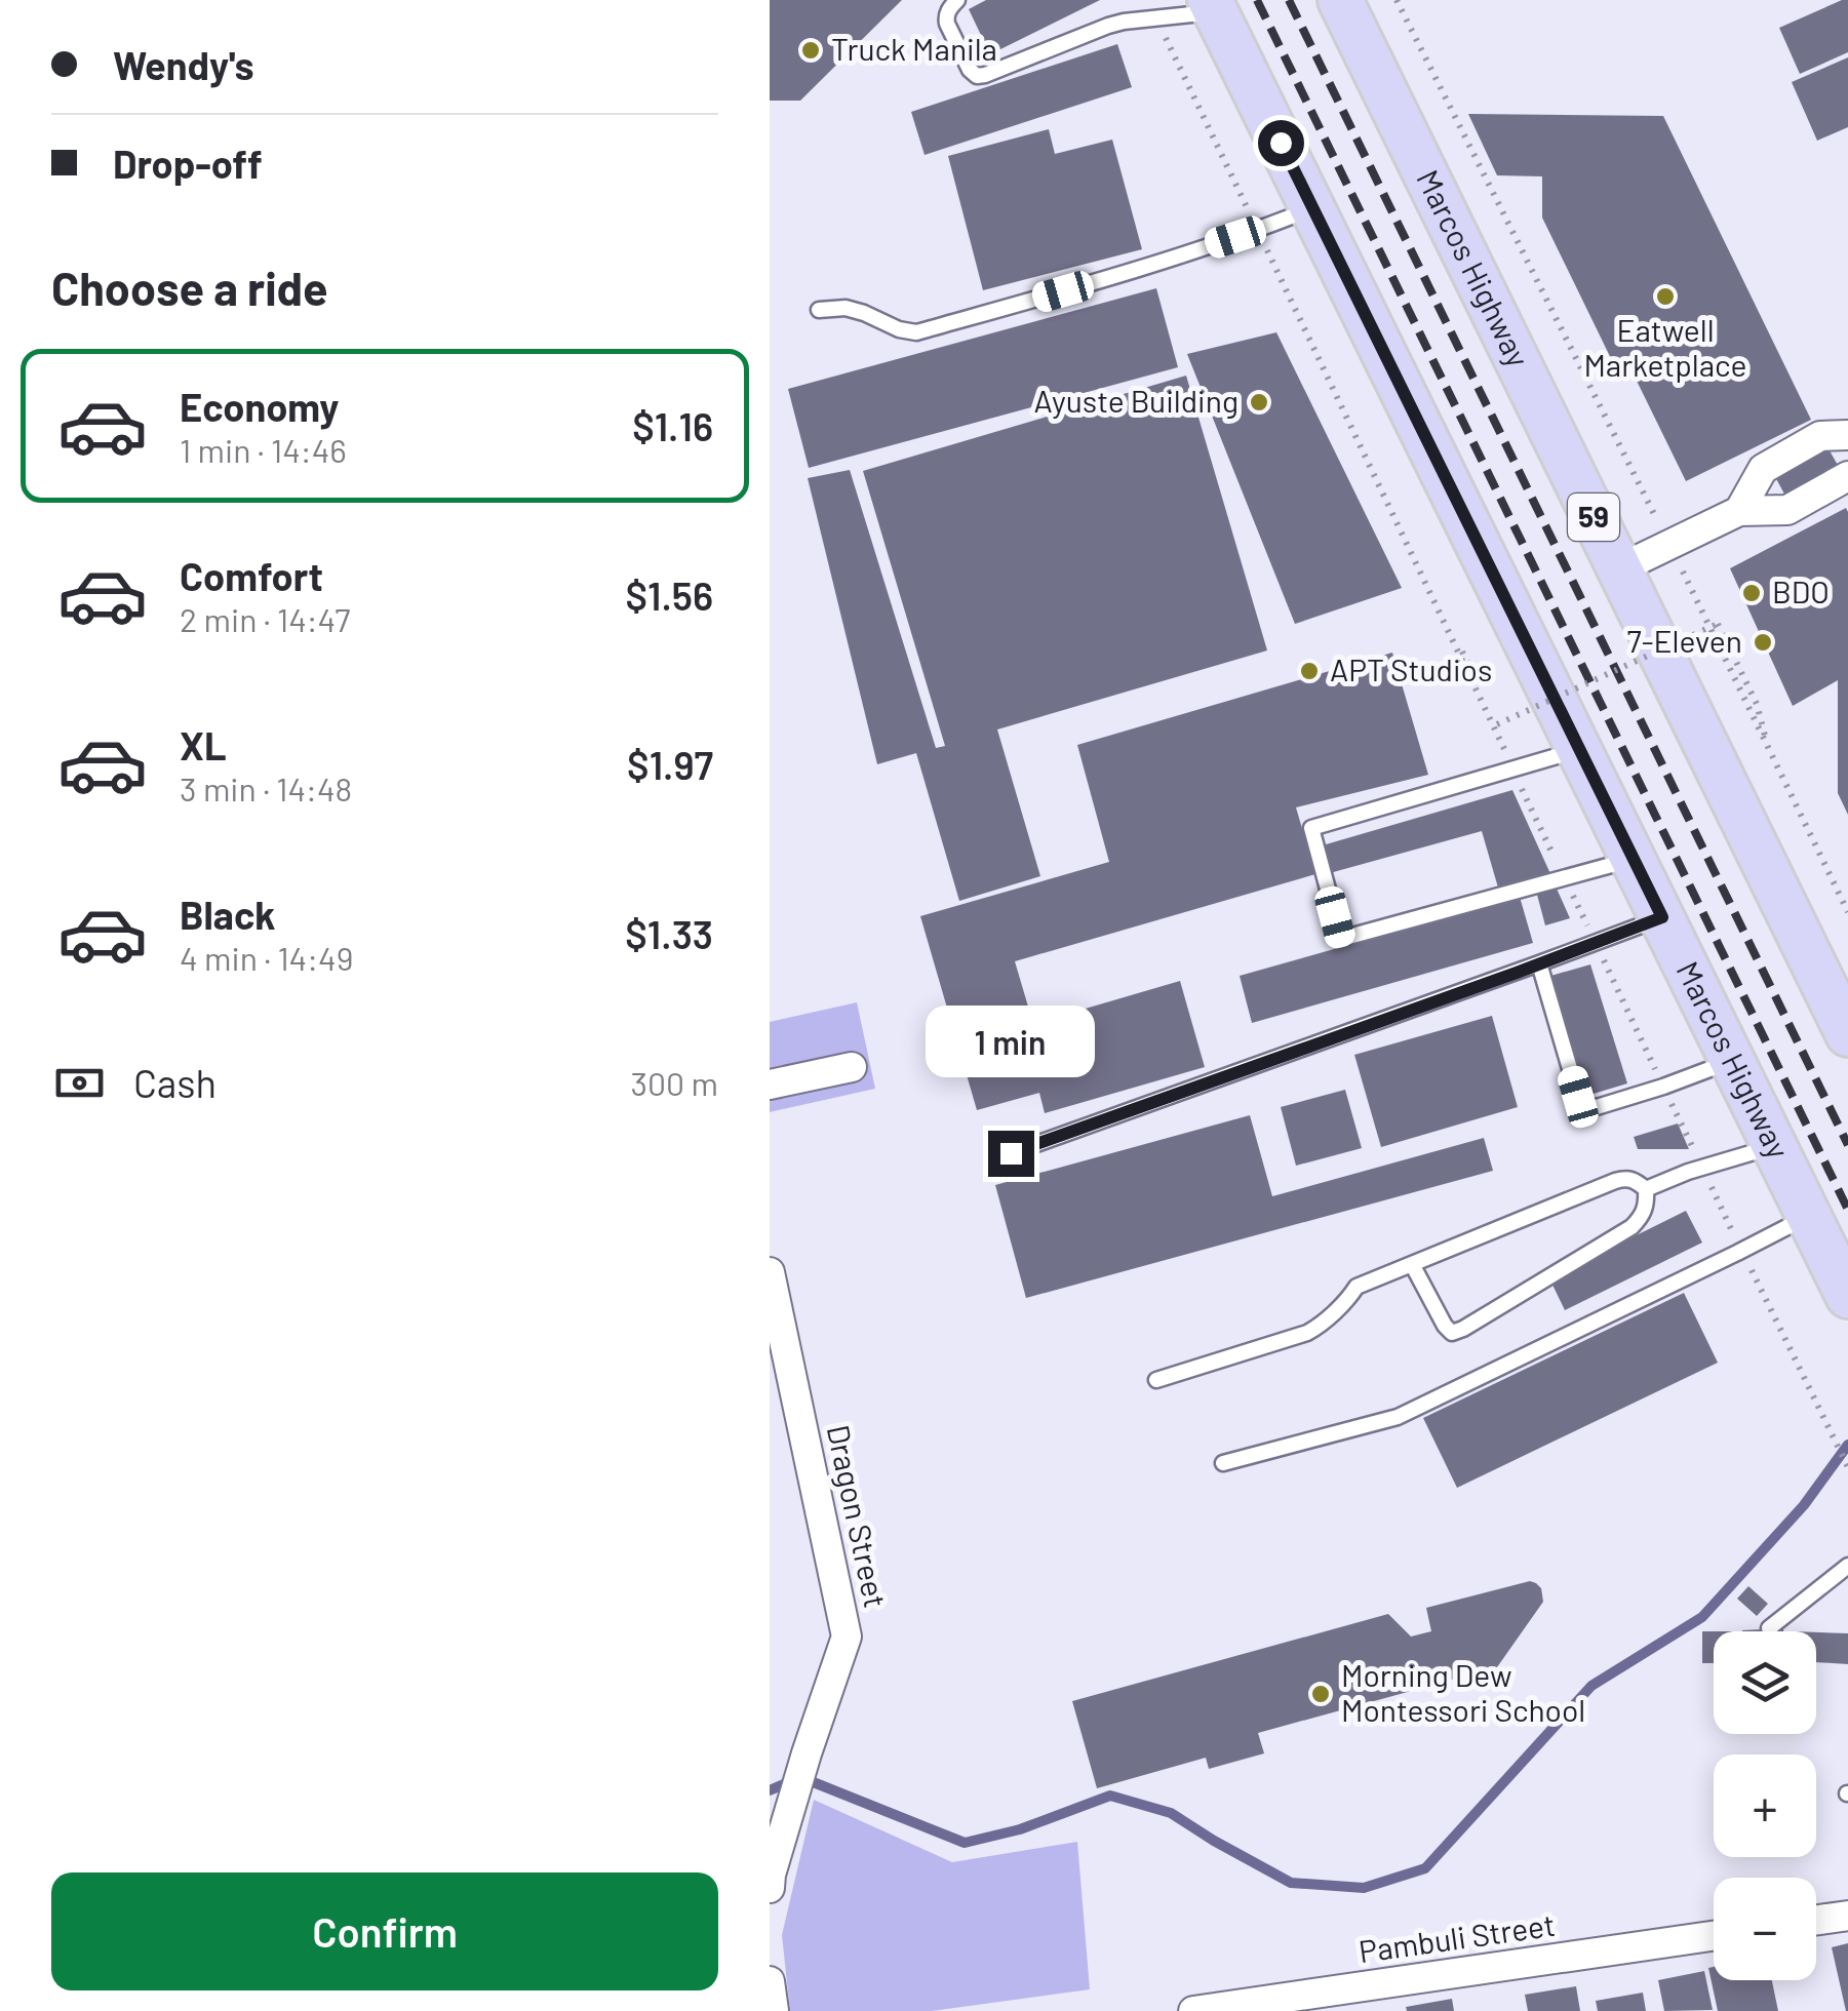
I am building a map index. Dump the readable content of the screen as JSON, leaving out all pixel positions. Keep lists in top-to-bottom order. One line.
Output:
{"streets":{"main road":["Marcos Highway","59"],"street":["Dragon Street","Pambuli Street"]},"places":["Truck Manila","Eatwell Marketplace","Ayuste Building","BDO","7-Eleven","APT Studios","Morning Dew Montessori School"],"page":{"banner":["Wendy's","Drop-off"],"heading":"Choose a ride","list":[{"name":"Economy","note":"1 min · 14:46","value":"$1.16"},{"name":"Comfort","note":"2 min · 14:47","value":"$1.56"},{"name":"XL","note":"3 min · 14:48","value":"$1.97"},{"name":"Black","note":"4 min · 14:49","value":"$1.33"}],"bubble":"1 min","pay":["Cash","300 m"],"map_buttons":["+","−"],"buttons":"Confirm"}}
